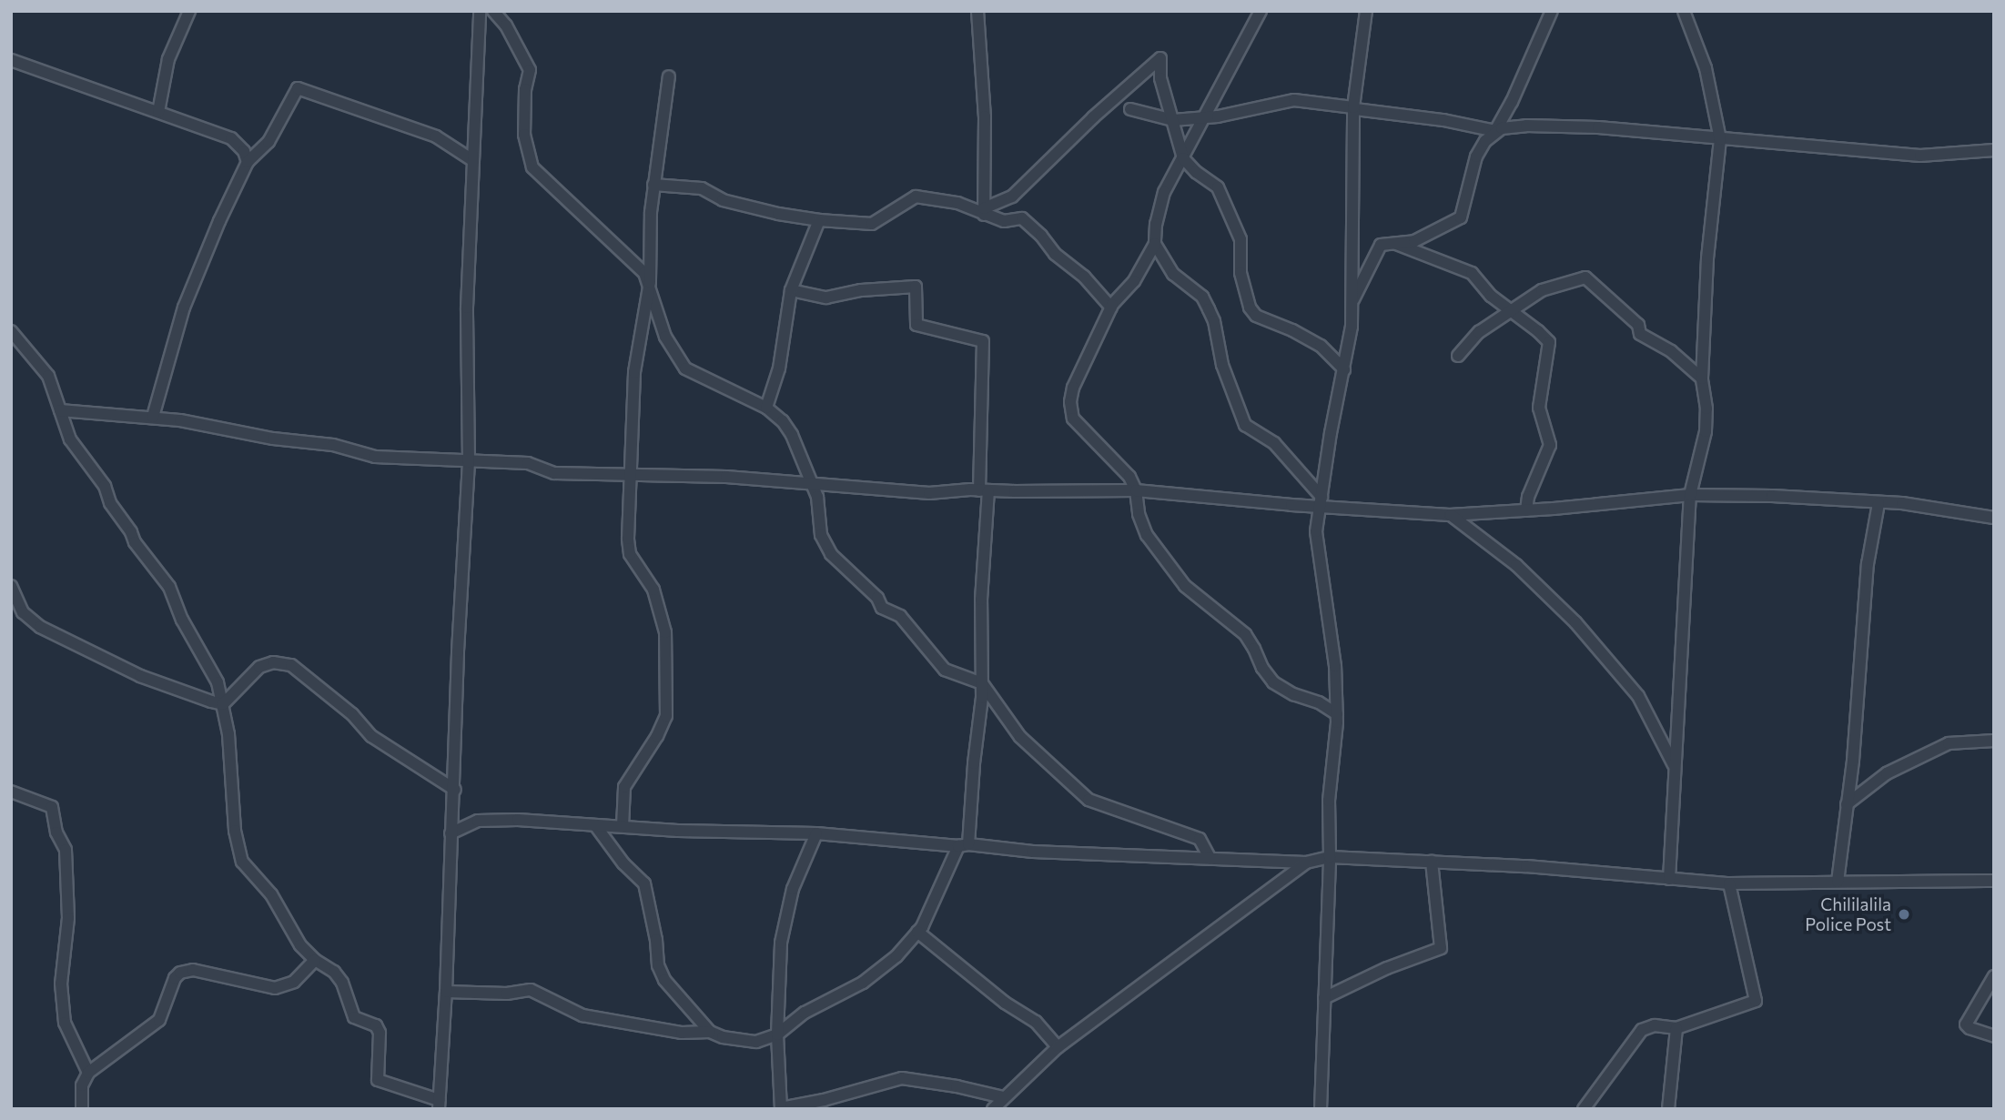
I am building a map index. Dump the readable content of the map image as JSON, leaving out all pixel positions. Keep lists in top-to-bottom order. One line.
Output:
{"places":["Chililalila Police Post"]}
